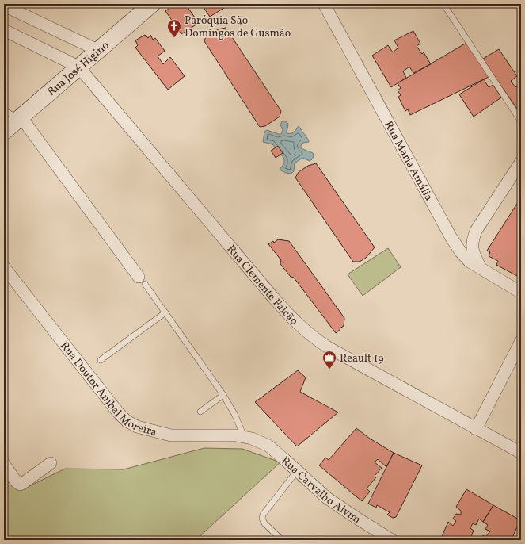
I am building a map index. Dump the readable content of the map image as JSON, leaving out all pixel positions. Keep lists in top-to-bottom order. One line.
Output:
{"streets":{"street":["Rua José Higino","Rua Maria Amália","Rua Clemente Falcão","Rua Doutor Aníbal Moreira","Rua Carvalho Alvim"]},"crossings":[["Rua José Higino","Rua Clemente Falcão"],["Rua Doutor Aníbal Moreira","Rua Carvalho Alvim"]],"places":{"church":["Paróquia São Domingos de Gusmão"],"office":["Reault 19"]}}
